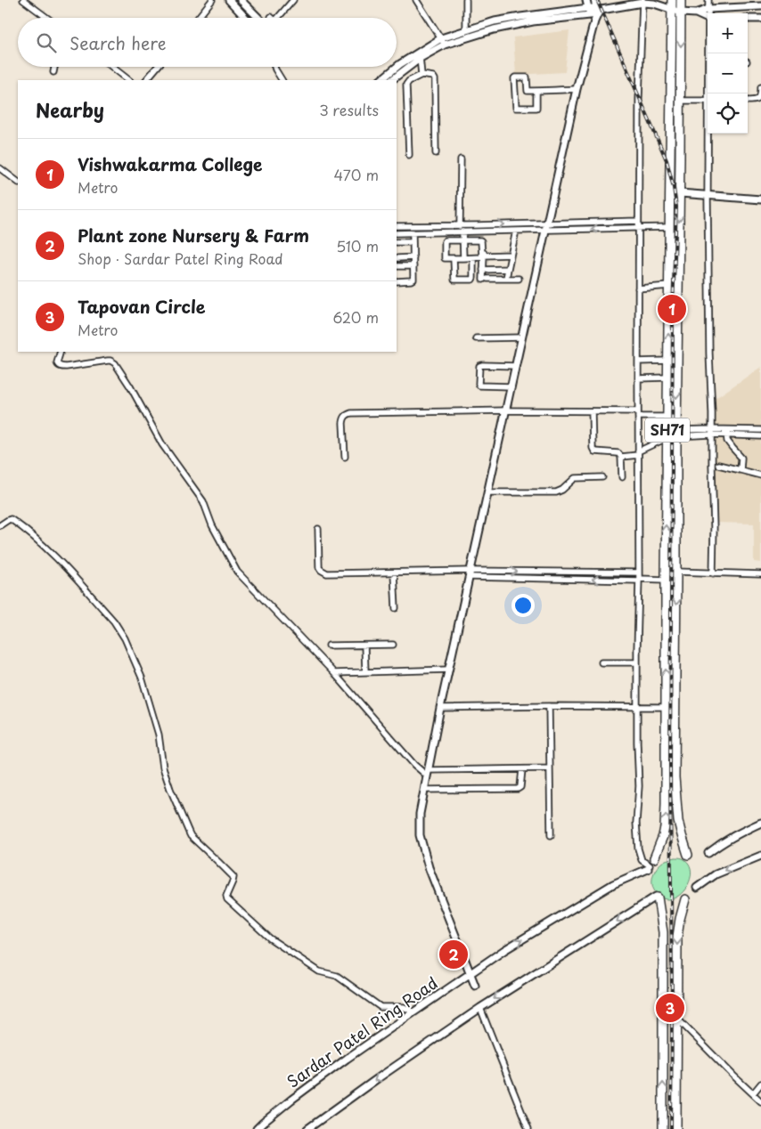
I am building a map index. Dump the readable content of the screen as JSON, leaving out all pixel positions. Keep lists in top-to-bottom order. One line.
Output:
{"streets":{"main road":["SH71"],"street":["Sardar Patel Ring Road"]},"crossings":[["SH71","Sardar Patel Ring Road"]],"page":{"map_buttons":["+","−"],"search":"Search here","heading":["Nearby","3 results"],"list":[{"mark":"1","name":"Vishwakarma College","note":"Metro","value":"470 m"},{"mark":"2","name":"Plant zone Nursery & Farm","note":"Shop · Sardar Patel Ring Road","value":"510 m"},{"mark":"3","name":"Tapovan Circle","note":"Metro","value":"620 m"}],"pins":["1","2","3"]}}
